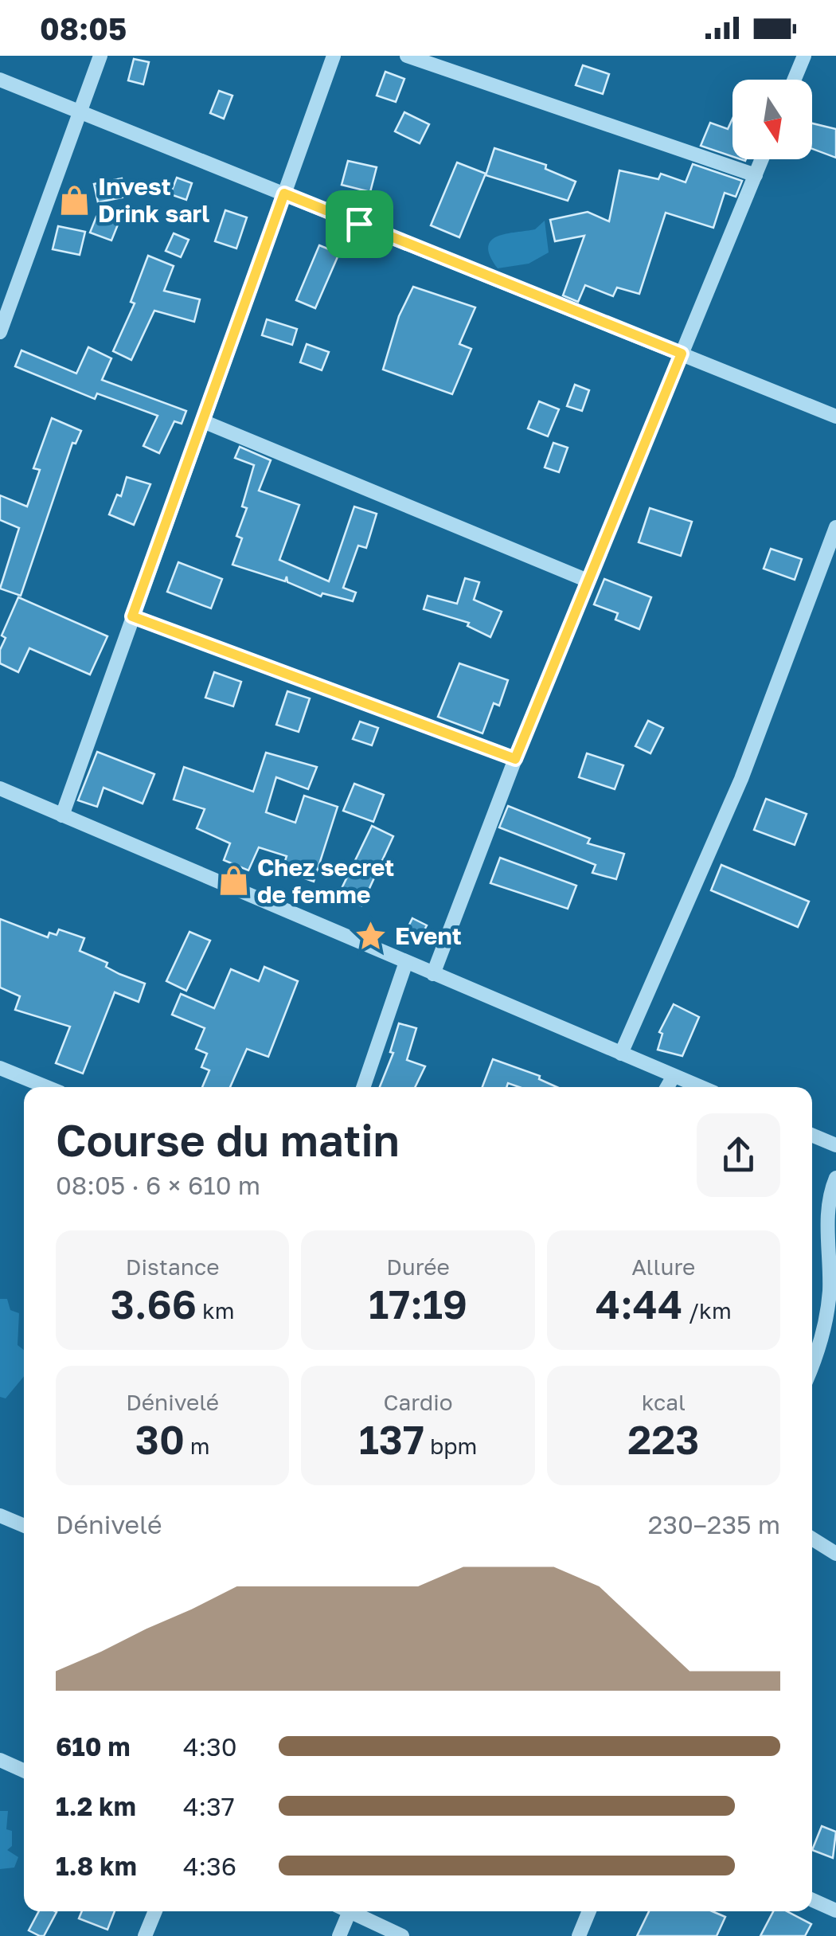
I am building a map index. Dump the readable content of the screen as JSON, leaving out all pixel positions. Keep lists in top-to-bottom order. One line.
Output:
{"places":{"shop":["Invest Drink sarl","Chez secret de femme"],"place":["Event"]},"north":"bottom","page":{"status":"08:05","heading":["Course du matin","08:05 · 6 × 610 m"],"stats":[["Distance","3.66 km"],["Durée","17:19"],["Allure","4:44 /km"],["Dénivelé","30 m"],["Cardio","137 bpm"],["kcal","223"]],"chart":["Dénivelé","230–235 m"],"list":[{"name":"610 m","note":"4:30"},{"name":"1.2 km","note":"4:37"},{"name":"1.8 km","note":"4:36"}]}}
